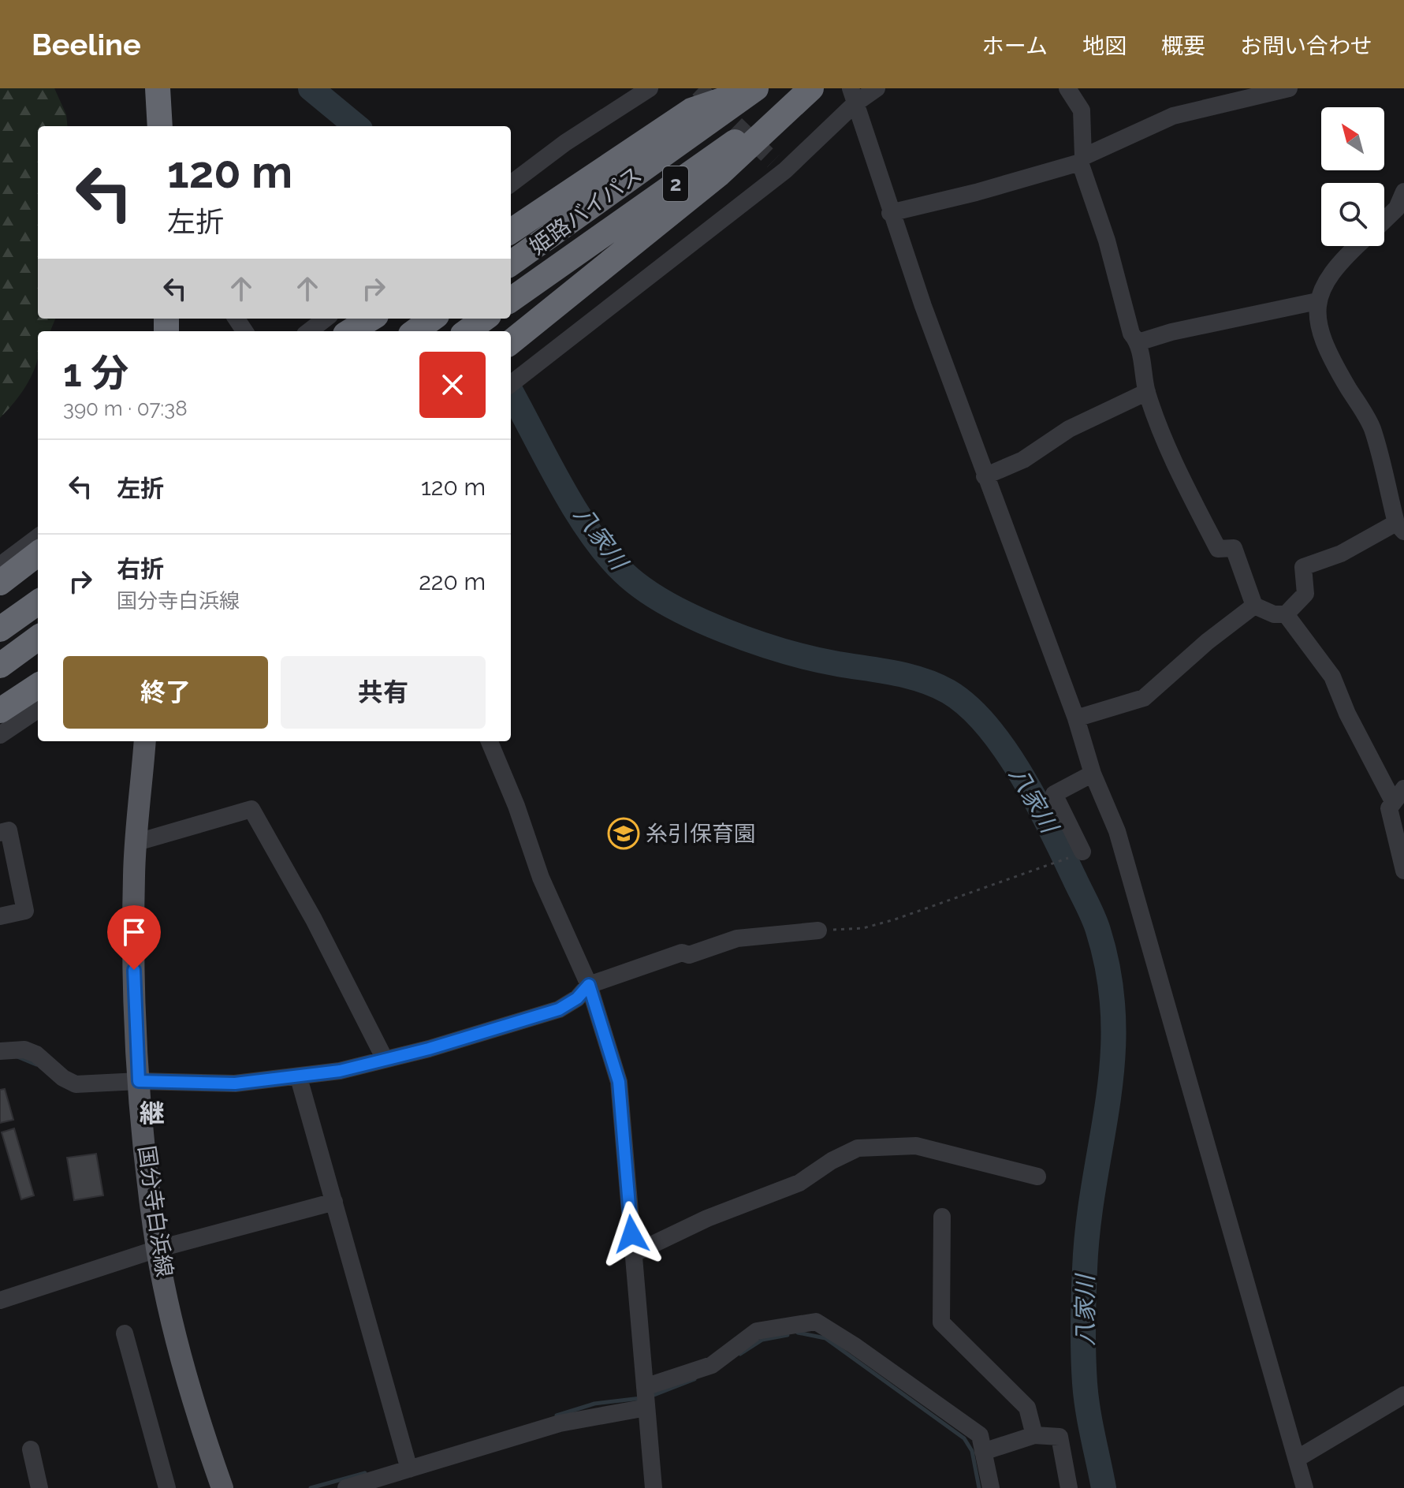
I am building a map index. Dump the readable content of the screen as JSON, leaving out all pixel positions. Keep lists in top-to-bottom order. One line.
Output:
{"streets":{"highway":["2","姫路バイパス"],"main road":["国分寺白浜線"]},"districts":["継"],"water":["八家川"],"places":{"school or university":["糸引保育園"]},"north":"top left","page":{"header":"Beeline","nav":["ホーム","地図","概要","お問い合わせ"],"turn":["120 m","左折"],"heading":["1 分","390 m · 07:38"],"list":[{"name":"左折","value":"120 m"},{"name":"右折","note":"国分寺白浜線","value":"220 m"}],"buttons":["終了","共有"]}}
